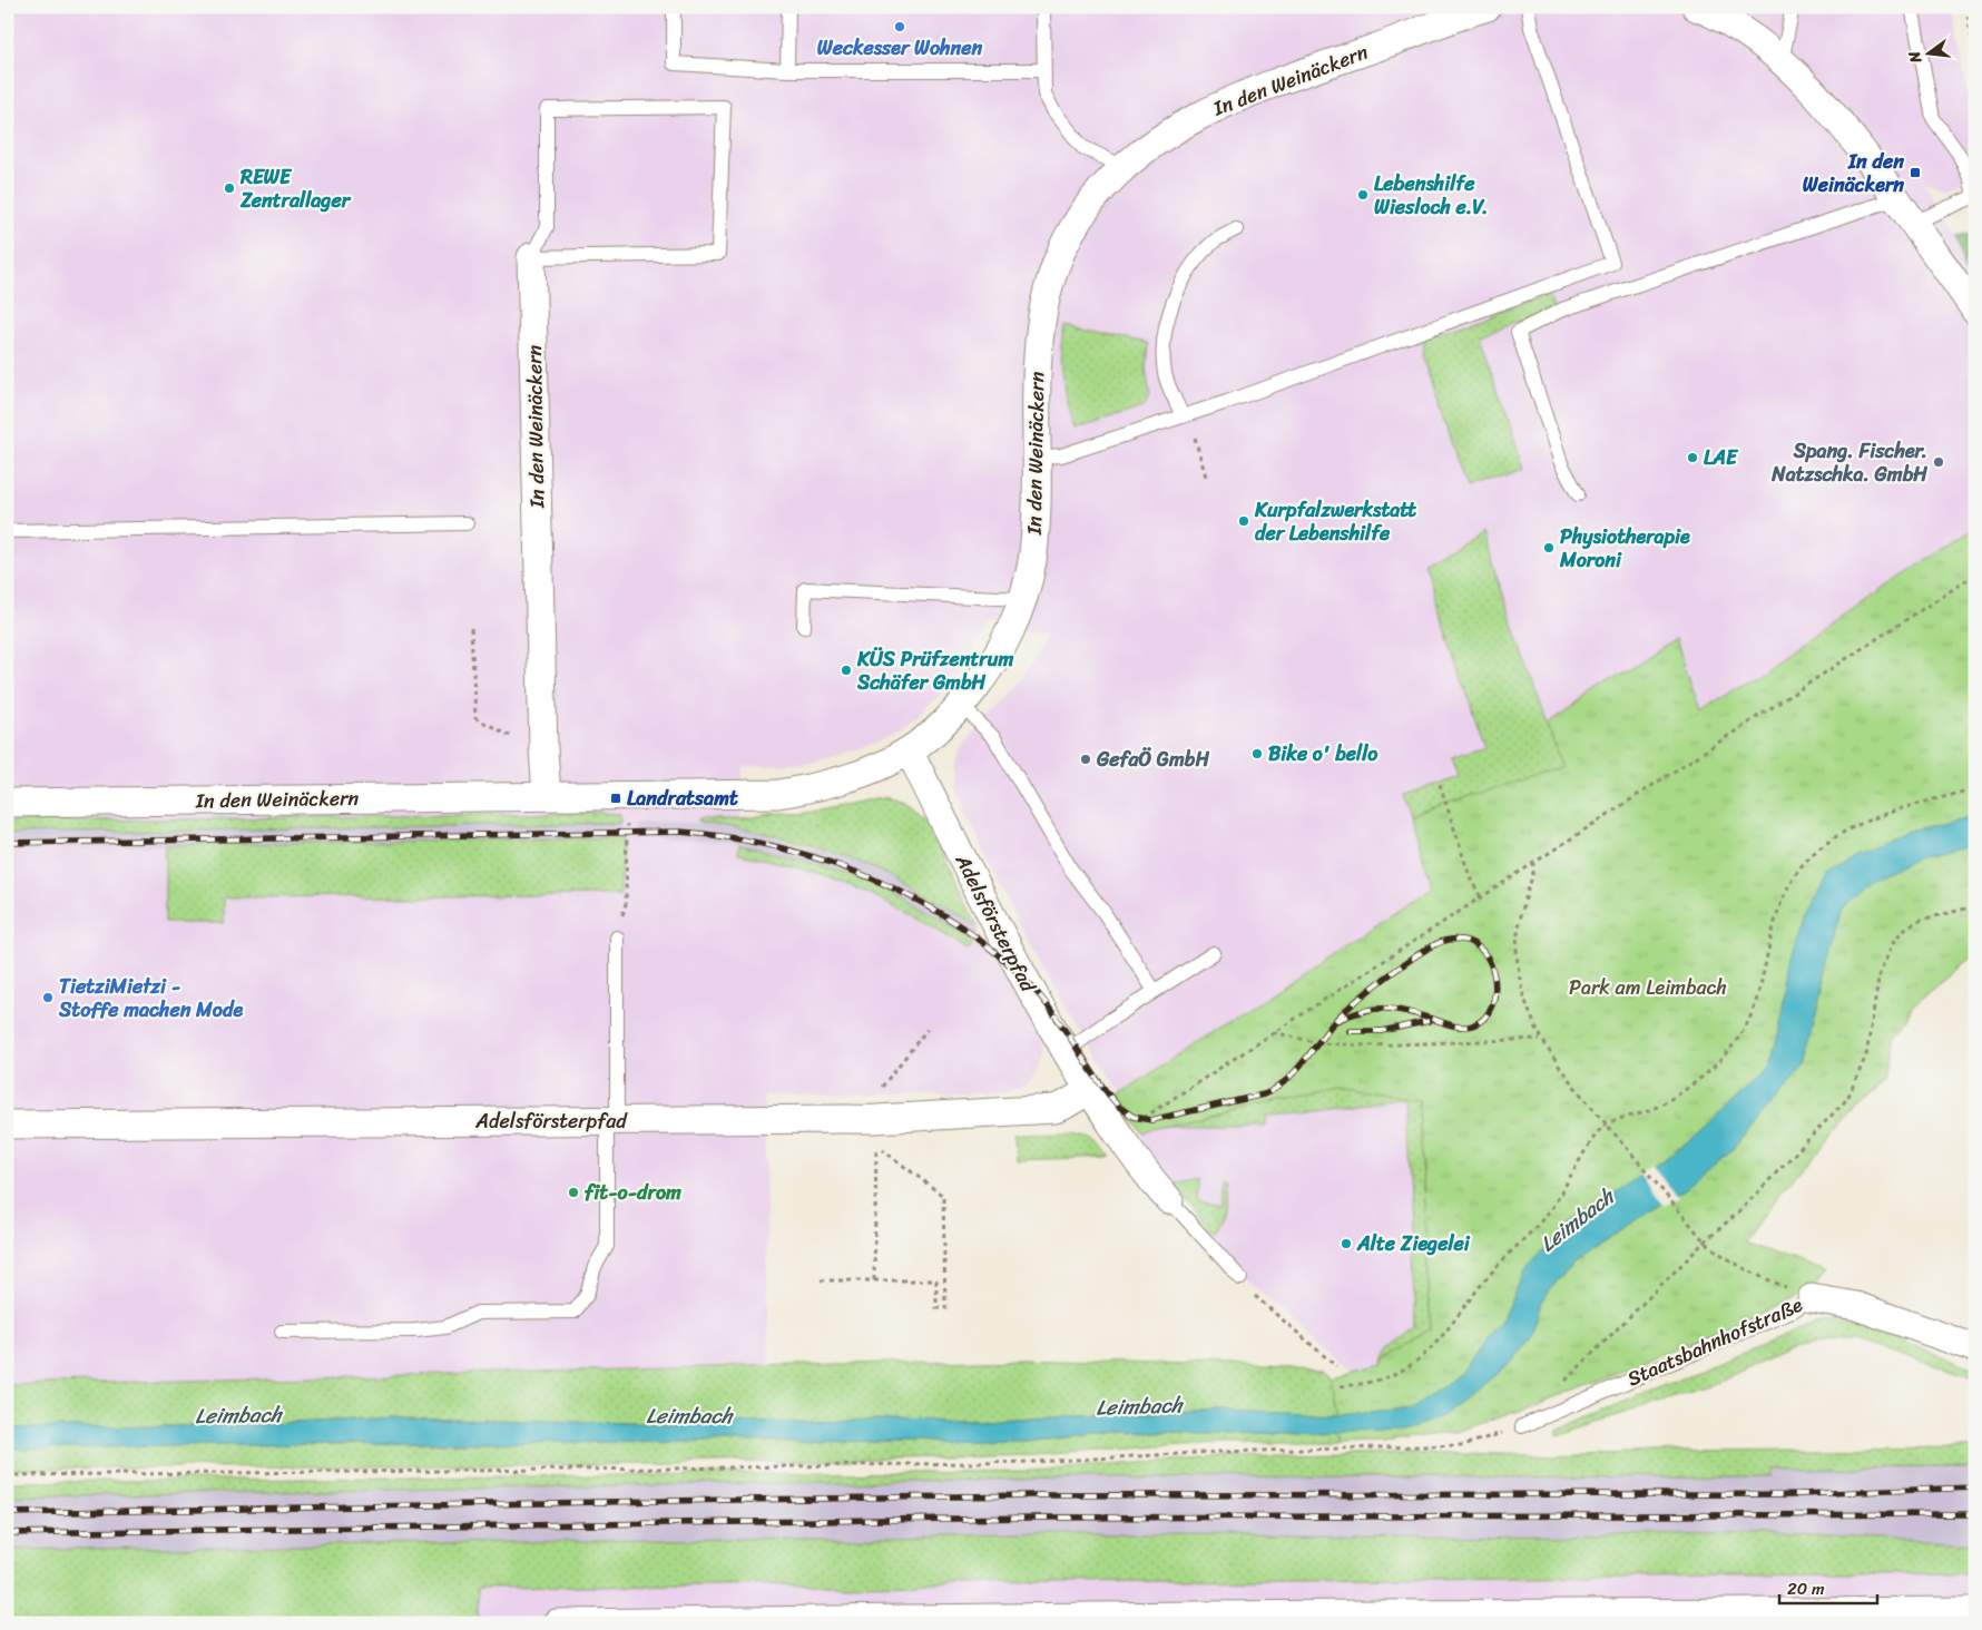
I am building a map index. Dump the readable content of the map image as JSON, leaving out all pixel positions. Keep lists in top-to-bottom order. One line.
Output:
{"streets":{"street":["In den Weinäckern","Adelsförsterpfad","Staatsbahnhofstraße"]},"crossings":[["In den Weinäckern","Adelsförsterpfad"]],"water":["Leimbach"],"parks":["Park am Leimbach"],"places":{"other":["Weckesser Wohnen","REWE Zentrallager","Lebenshilfe Wiesloch e.V.","LAE","Spang. Fischer. Natzschka. GmbH","Kurpfalzwerkstatt der Lebenshilfe","Physiotherapie Moroni","KÜS Prüfzentrum Schäfer GmbH","Bike o' bello","GefaÖ GmbH","TietziMietzi - Stoffe machen Mode","fit-o-drom","Alte Ziegelei"],"transit":["In den Weinäckern","Landratsamt"]},"scale_bar":"20 m","north":"left"}
